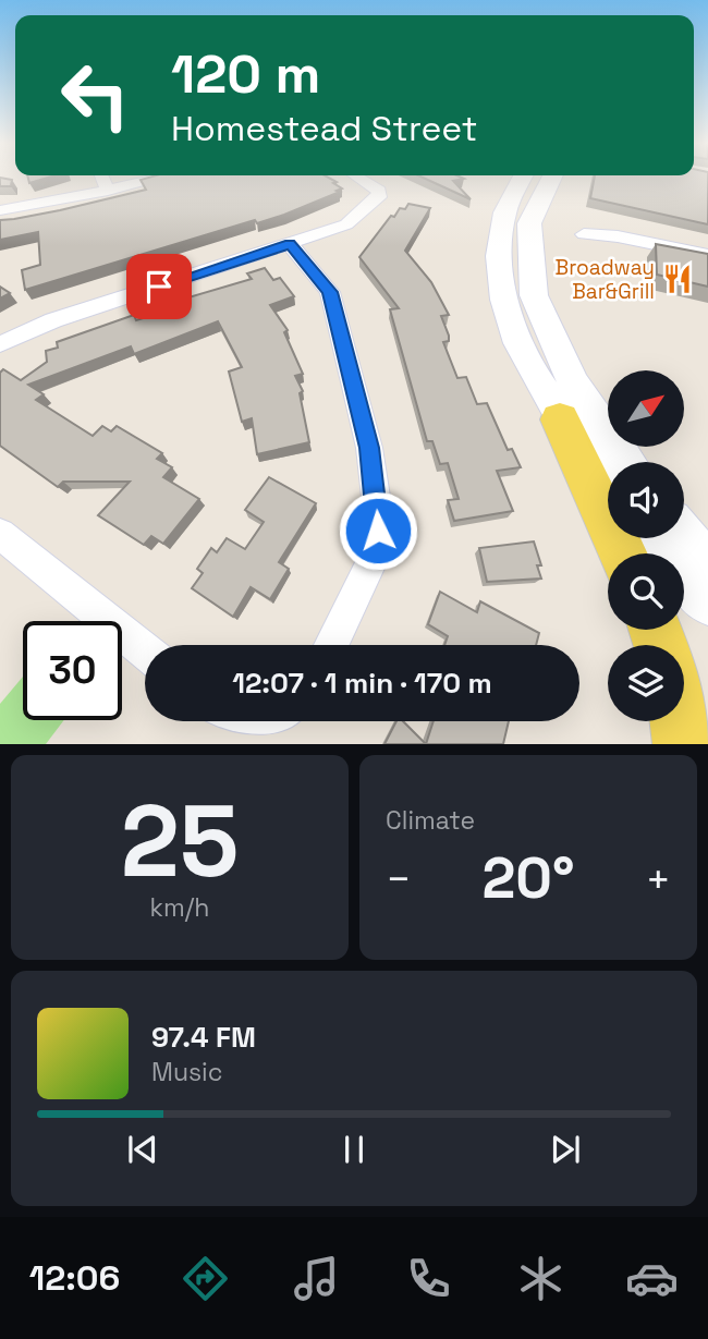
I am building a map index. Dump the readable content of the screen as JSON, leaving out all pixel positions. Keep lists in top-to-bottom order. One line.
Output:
{"places":{"restaurant":["Broadway Bar&Grill"]},"north":"top right","page":{"turn":["120 m","Homestead Street"],"limit":"30","trip":"12:07 · 1 min · 170 m","tile":[["25","km/h"],"Climate"],"heat":["−","20°","+"],"song":["97.4 FM","Music"],"tabs":"12:06"}}
